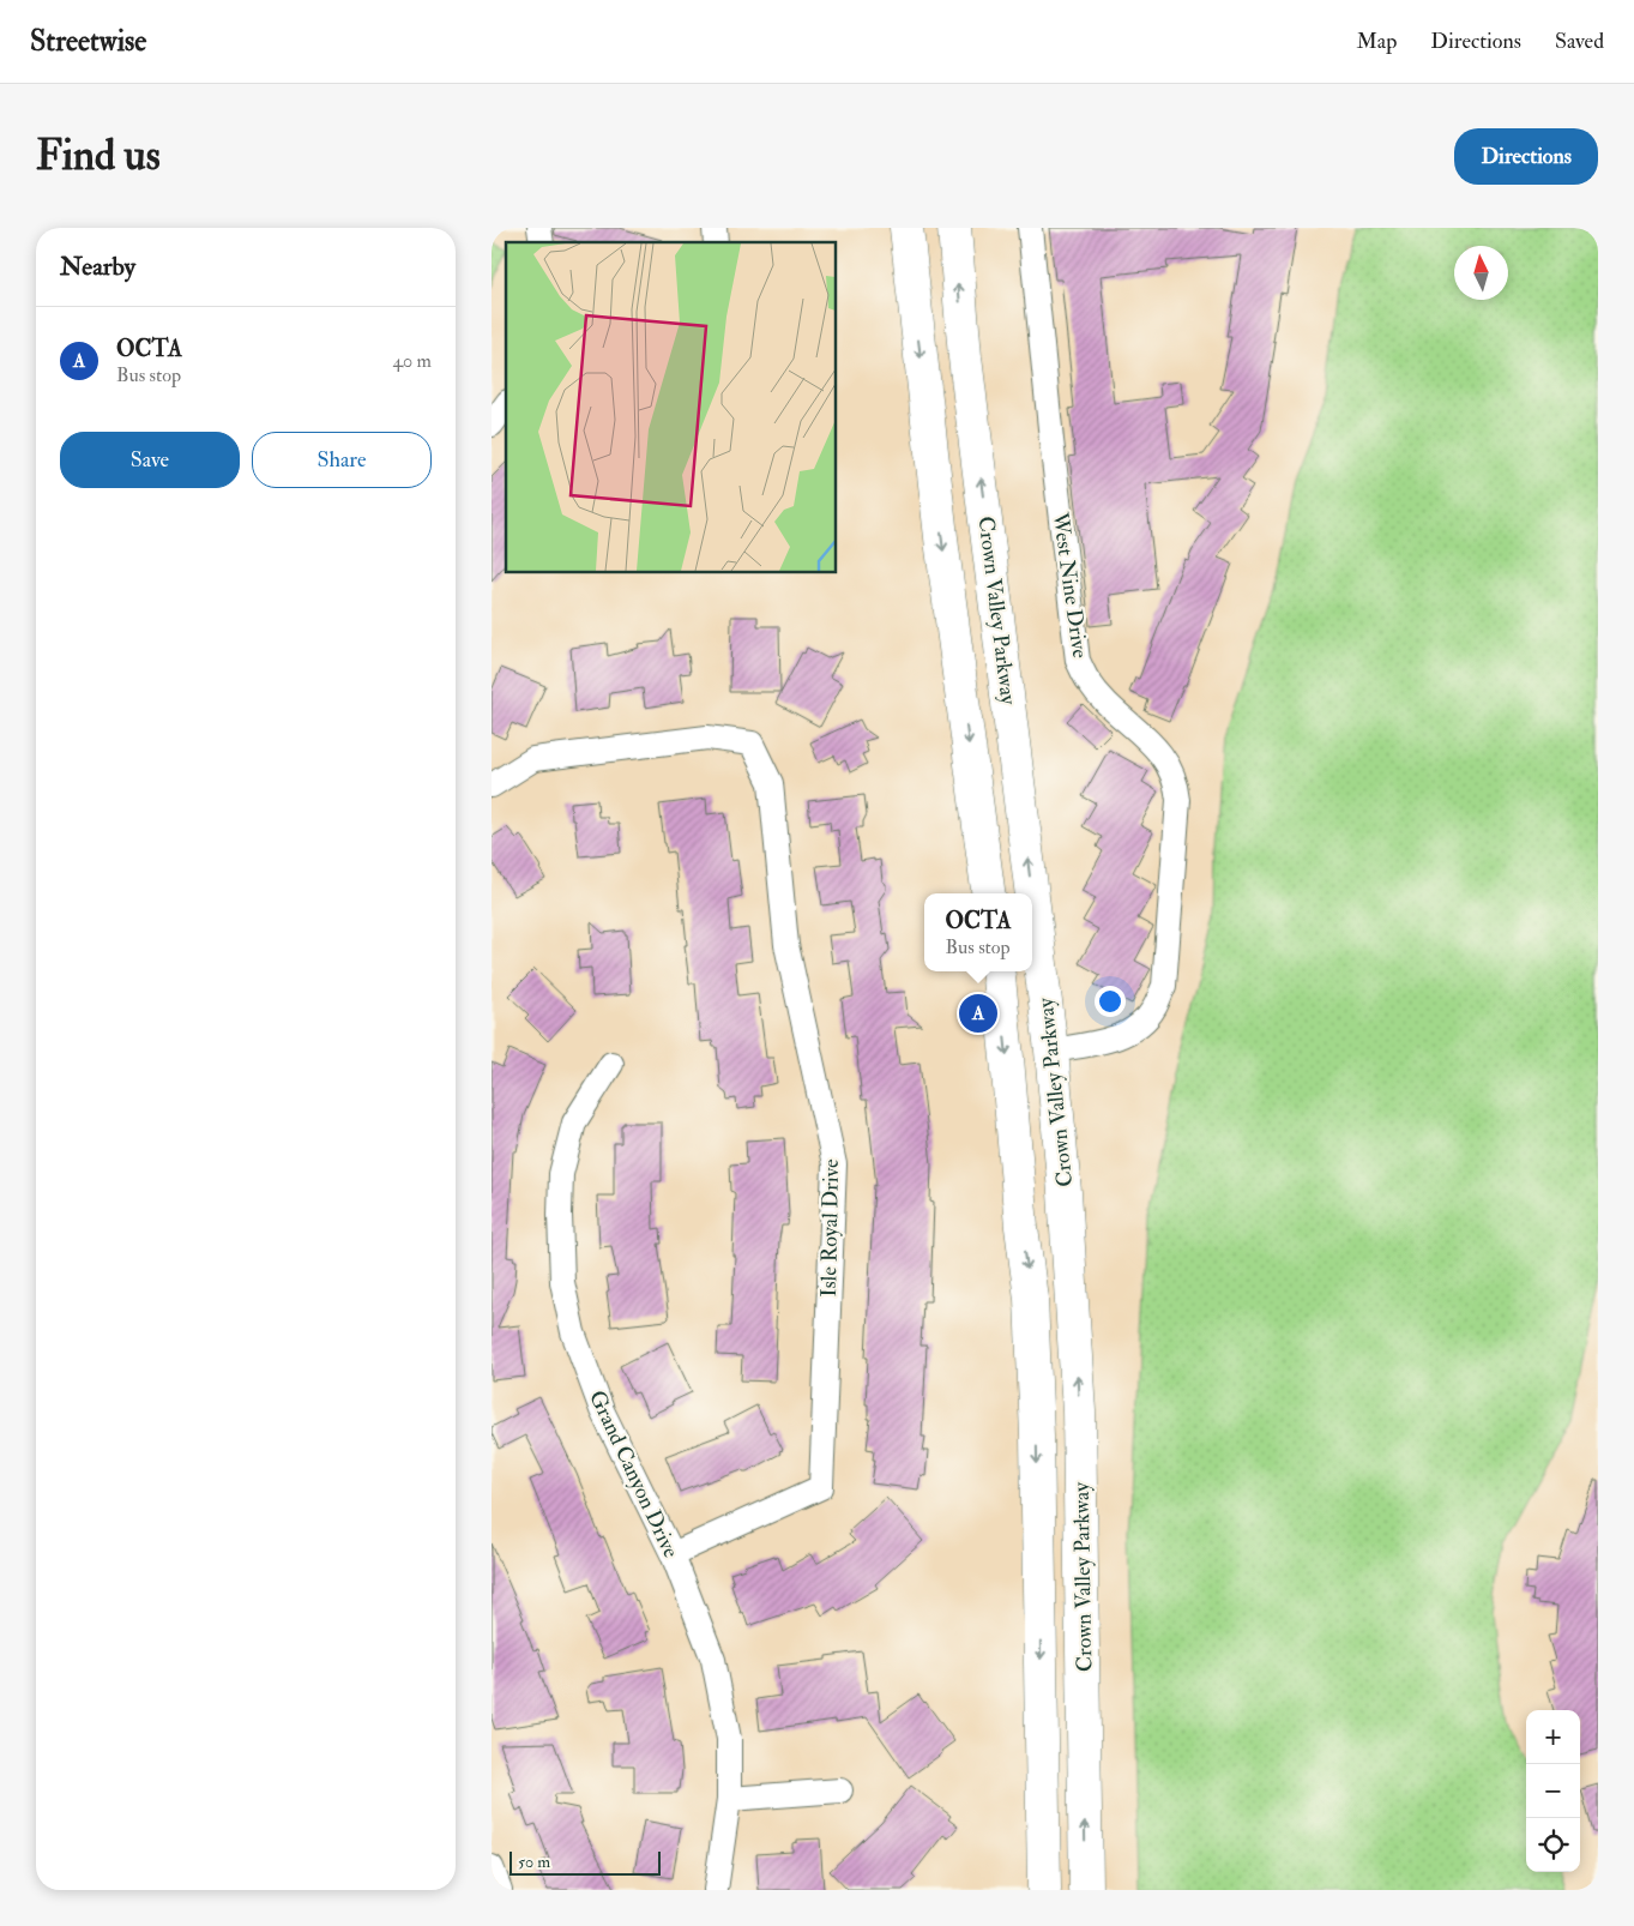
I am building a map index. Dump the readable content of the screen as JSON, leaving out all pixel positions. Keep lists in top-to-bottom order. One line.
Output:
{"streets":{"main road":["Crown Valley Parkway"],"street":["West Nine Drive","Isle Royal Drive","Grand Canyon Drive"]},"crossings":[["West Nine Drive","Crown Valley Parkway"],["Isle Royal Drive","Grand Canyon Drive"]],"scale_bar":"50 m","north":"top","page":{"header":"Streetwise","nav":["Map","Directions","Saved"],"buttons":["Directions",["Save","Share"]],"title":"Find us","heading":"Nearby","list":[{"mark":"A","name":"OCTA","note":"Bus stop","value":"40 m"}],"popup":["OCTA","Bus stop"],"pins":"A","map_buttons":["+","−"],"scale":"50 m"}}
